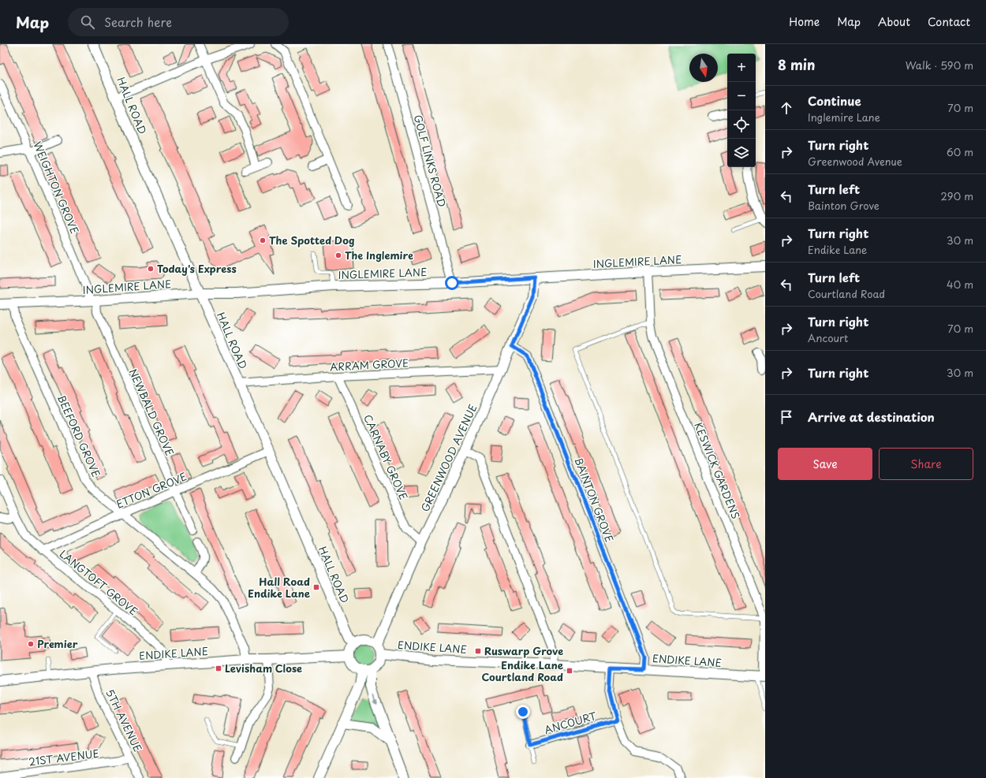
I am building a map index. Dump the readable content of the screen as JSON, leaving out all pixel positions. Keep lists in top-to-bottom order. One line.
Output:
{"streets":{"street":["HALL ROAD","GOLF LINKS ROAD","WEIGHTON GROVE","INGLEMIRE LANE","ARRAM GROVE","NEWBALD GROVE","BEEFORD GROVE","CARNABY GROVE","GREENWOOD AVENUE","KESWICK GARDENS","ETTON GROVE","BAINTON GROVE","LANGTOFT GROVE","ENDIKE LANE","5TH AVENUE","ANCOURT","21ST AVENUE"]},"crossings":[["HALL ROAD","INGLEMIRE LANE"],["HALL ROAD","ARRAM GROVE"],["HALL ROAD","GREENWOOD AVENUE"],["HALL ROAD","ETTON GROVE"],["HALL ROAD","ENDIKE LANE"],["GOLF LINKS ROAD","INGLEMIRE LANE"],["WEIGHTON GROVE","INGLEMIRE LANE"],["WEIGHTON GROVE","NEWBALD GROVE"],["INGLEMIRE LANE","NEWBALD GROVE"],["INGLEMIRE LANE","BEEFORD GROVE"],["INGLEMIRE LANE","GREENWOOD AVENUE"],["INGLEMIRE LANE","KESWICK GARDENS"],["ARRAM GROVE","CARNABY GROVE"],["ARRAM GROVE","GREENWOOD AVENUE"],["NEWBALD GROVE","ETTON GROVE"],["BEEFORD GROVE","ETTON GROVE"],["CARNABY GROVE","GREENWOOD AVENUE"],["GREENWOOD AVENUE","BAINTON GROVE"],["GREENWOOD AVENUE","ENDIKE LANE"],["KESWICK GARDENS","ENDIKE LANE"],["ETTON GROVE","LANGTOFT GROVE"],["BAINTON GROVE","ENDIKE LANE"],["LANGTOFT GROVE","ENDIKE LANE"],["ENDIKE LANE","5TH AVENUE"],["5TH AVENUE","21ST AVENUE"]],"places":{"other":["The Spotted Dog","The Inglemire","Today's Express","Premier"],"transit":["Hall Road Endike Lane","Ruswarp Grove","Levisham Close","Endike Lane Courtland Road"]},"north":"bottom","page":{"header":"Map","search":"Search here","nav":["Home","Map","About","Contact"],"heading":["8 min","Walk · 590 m"],"map_buttons":["+","−"],"list":[["Continue","Inglemire Lane","70 m"],["Turn right","Greenwood Avenue","60 m"],["Turn left","Bainton Grove","290 m"],["Turn right","Endike Lane","30 m"],["Turn left","Courtland Road","40 m"],["Turn right","Ancourt","70 m"],["Turn right","30 m"],"Arrive at destination"],"buttons":["Save","Share"]}}
